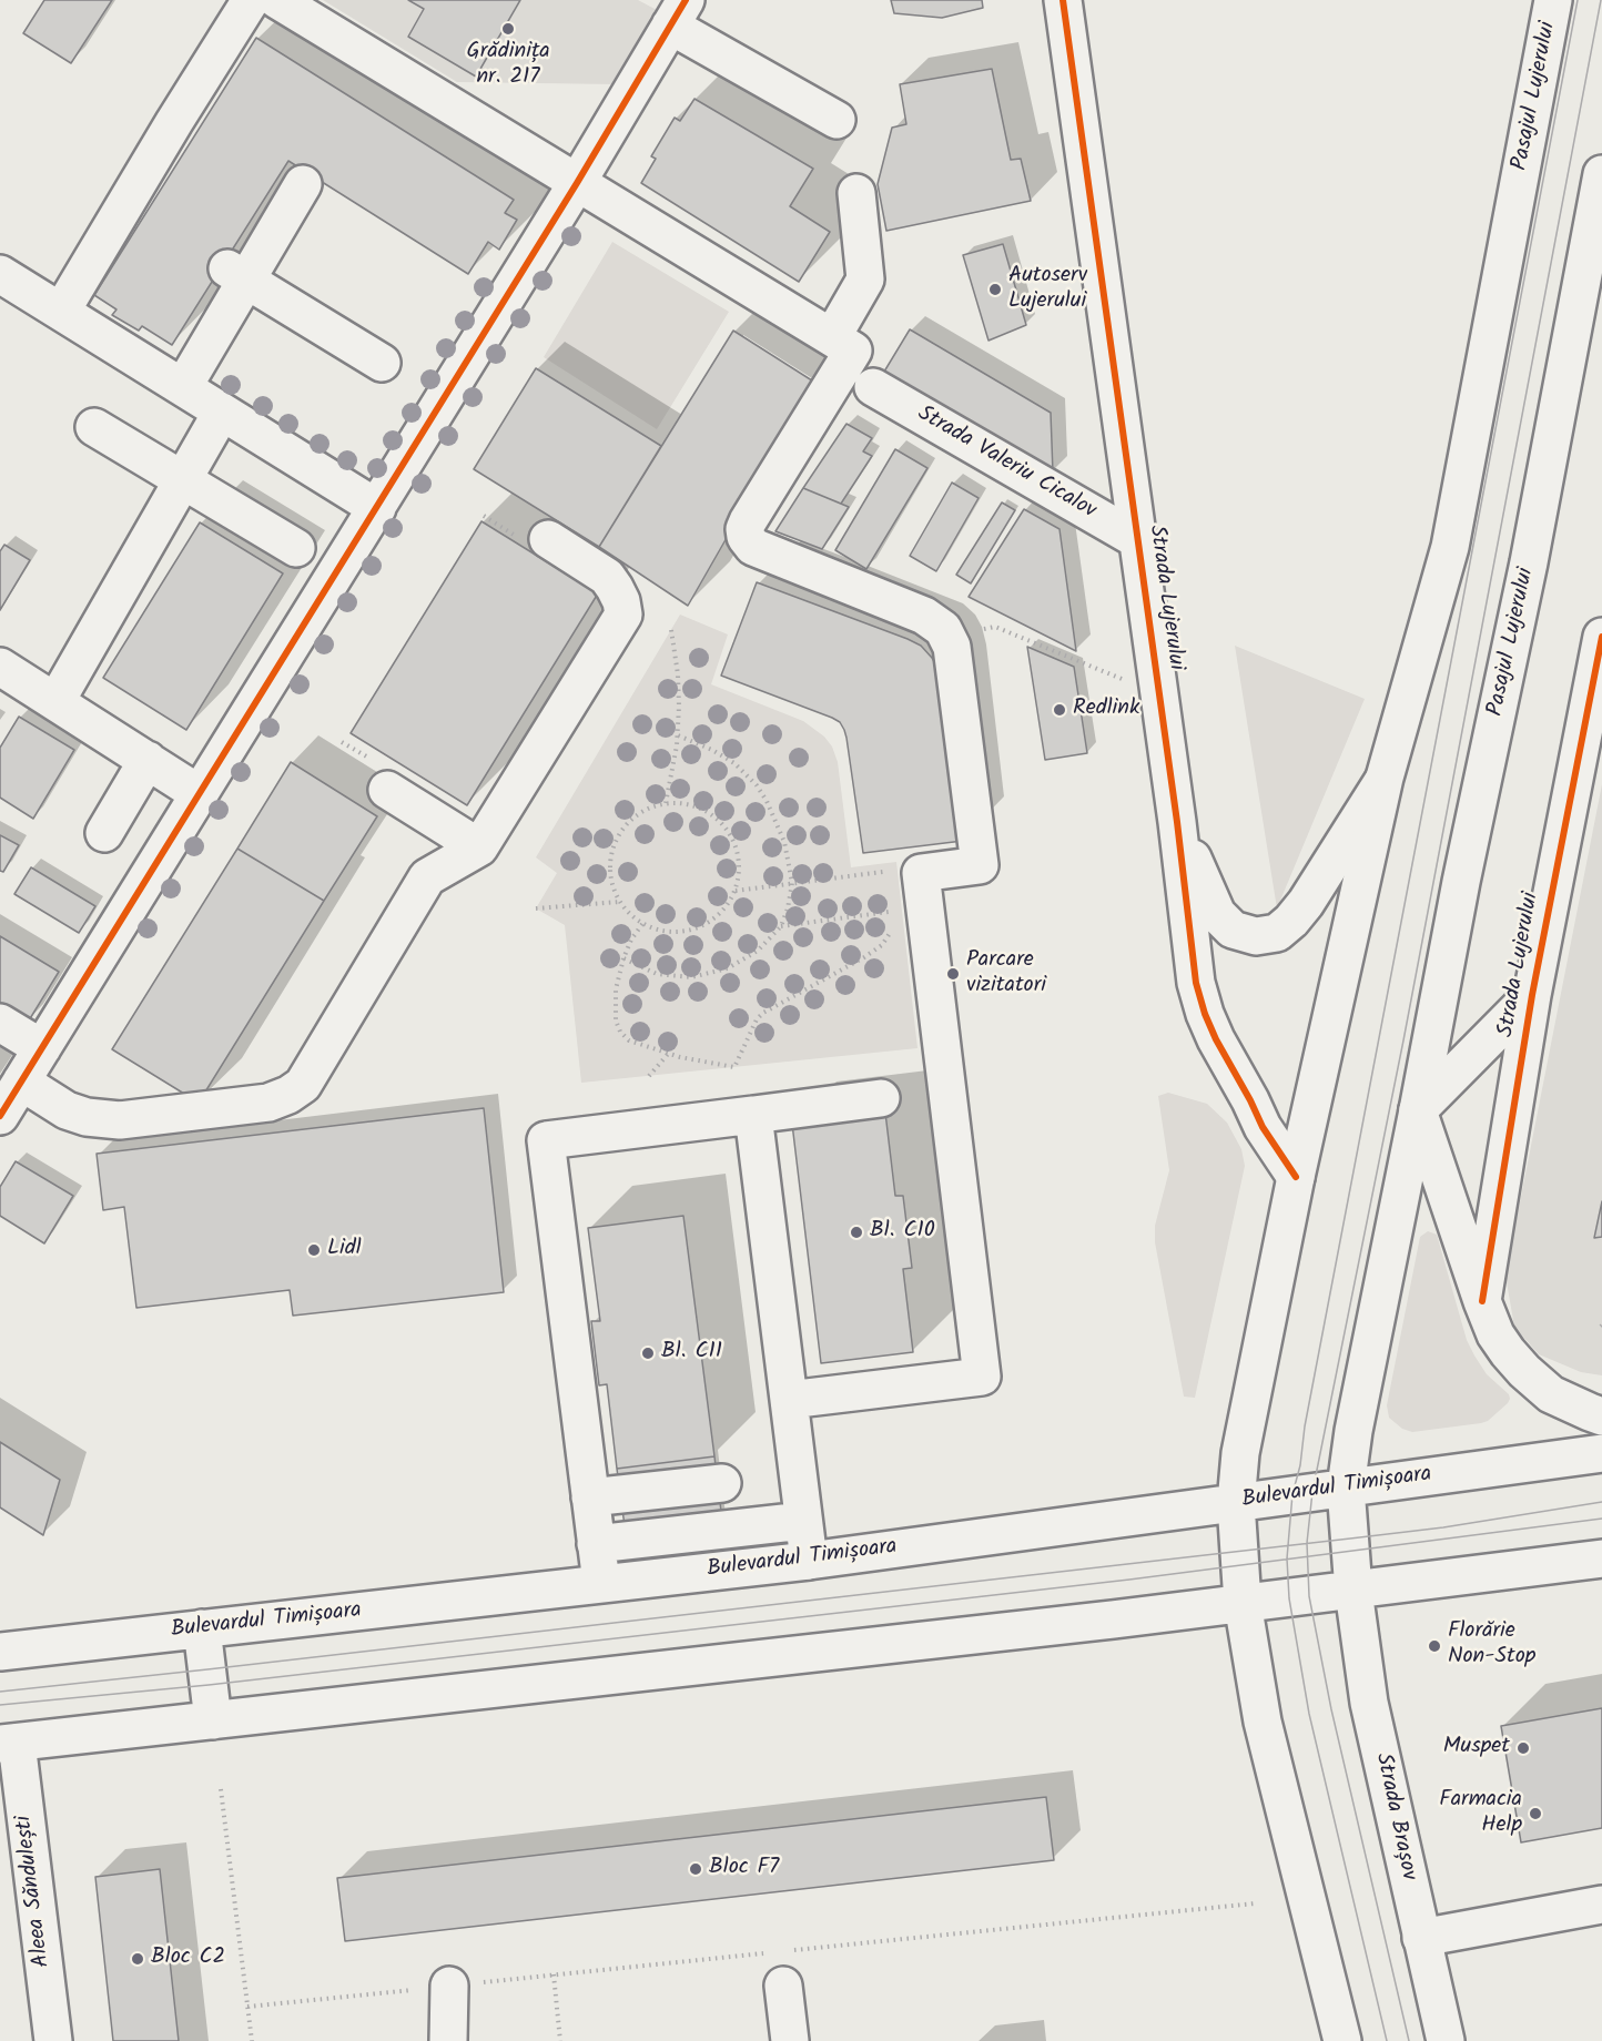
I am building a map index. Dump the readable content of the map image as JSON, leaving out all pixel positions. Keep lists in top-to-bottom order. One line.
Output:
{"streets":{"main road":["Pasajul Lujerului","Strada Valeriu Cicalov","Strada Lujerului","Bulevardul Timișoara","Strada Brașov","Aleea Săndulești"]},"crossings":[["Pasajul Lujerului","Strada Lujerului"],["Strada Valeriu Cicalov","Strada Lujerului"]],"places":["Grădinița nr. 217","Autoserv Lujerului","Redlink","Parcare vizitatori","Bl. C10","Lidl","Bl. C11","Florărie Non-Stop","Muspet","Farmacia Help","Bloc F7","Bloc C2"]}
